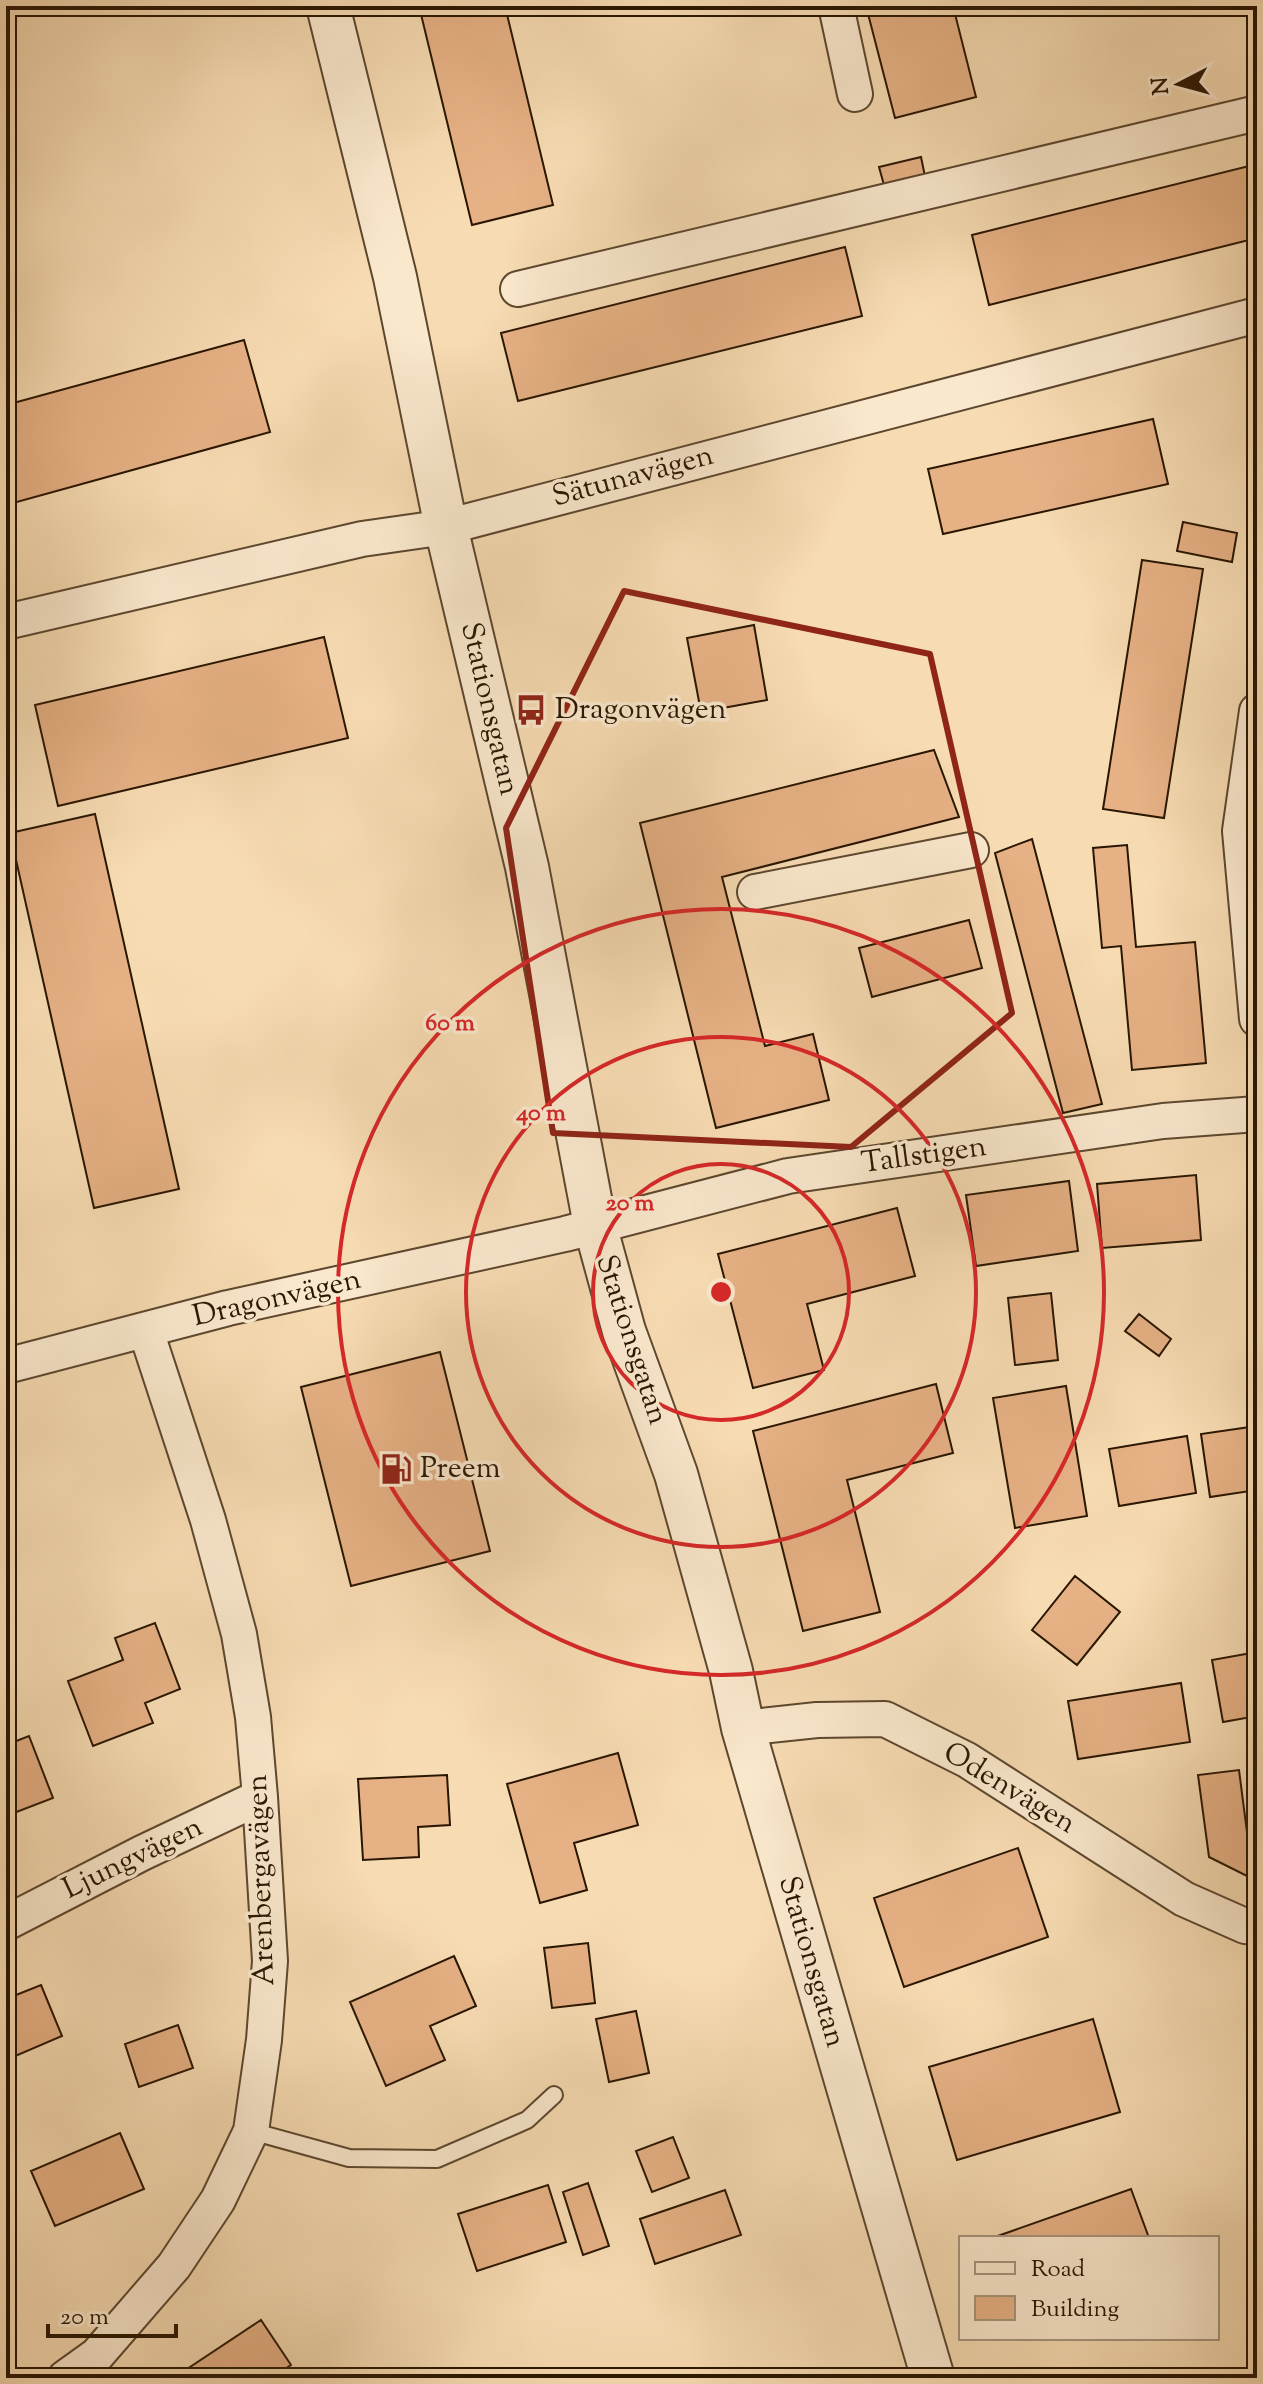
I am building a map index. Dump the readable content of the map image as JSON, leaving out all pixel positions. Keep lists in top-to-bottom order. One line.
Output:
{"streets":{"street":["Sätunavägen","Stationsgatan","Tallstigen","Dragonvägen","Odenvägen","Ljungvägen","Arenbergavägen"]},"crossings":[["Sätunavägen","Stationsgatan"],["Stationsgatan","Tallstigen"],["Stationsgatan","Dragonvägen"],["Stationsgatan","Odenvägen"],["Tallstigen","Dragonvägen"],["Dragonvägen","Arenbergavägen"],["Ljungvägen","Arenbergavägen"]],"places":{"bus stop":["Dragonvägen"],"fuel station":["Preem"]},"legend":["Road","Building"],"scale_bar":"20 m","north":"left","rings":["60 m","40 m","20 m"]}
